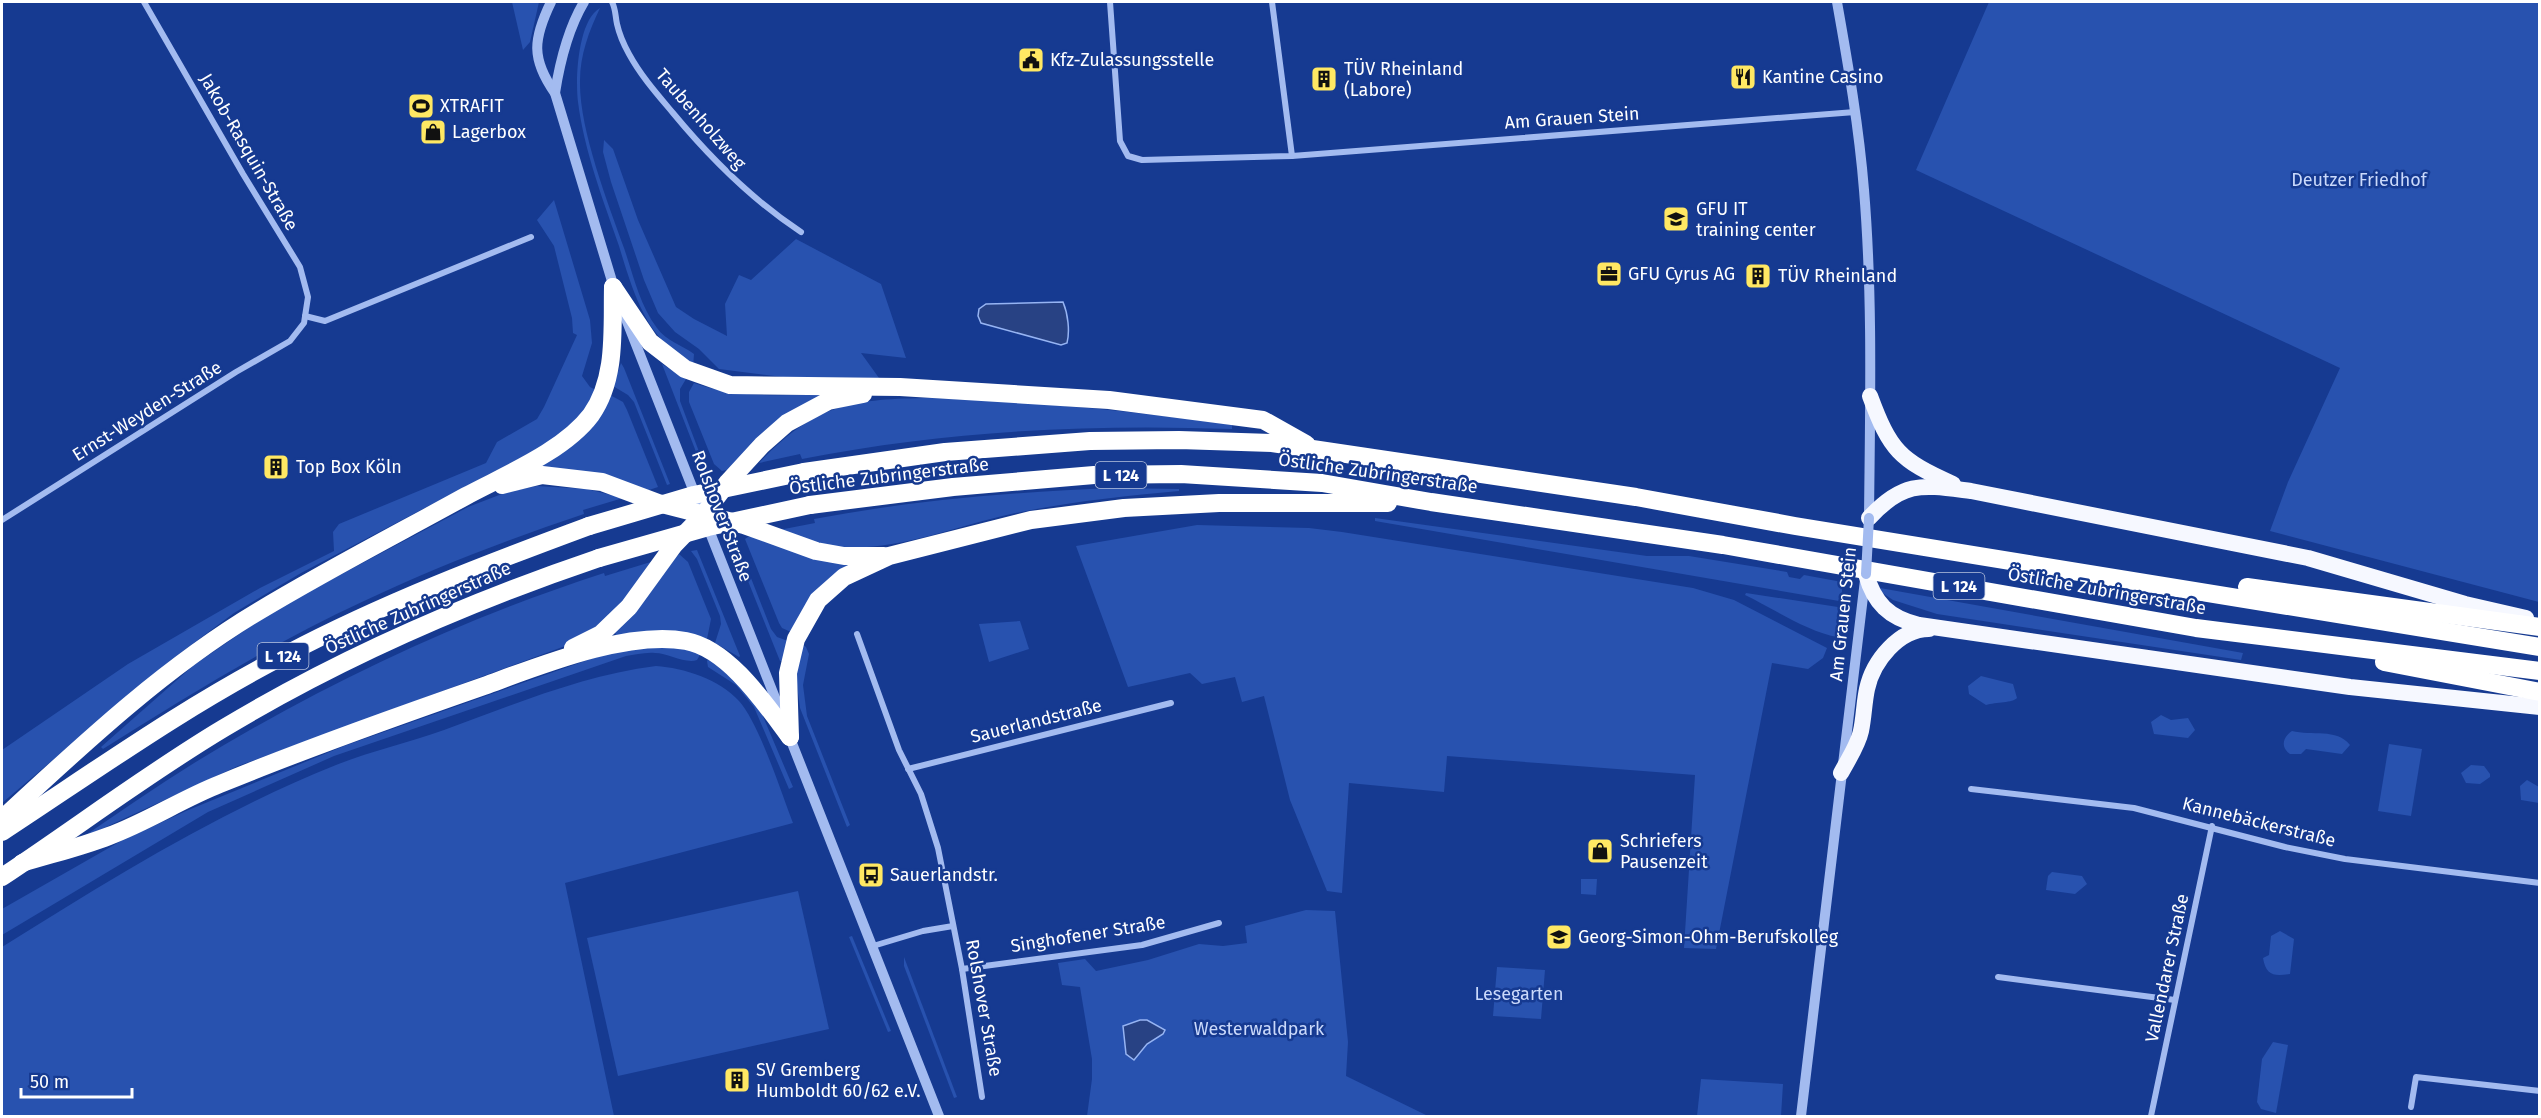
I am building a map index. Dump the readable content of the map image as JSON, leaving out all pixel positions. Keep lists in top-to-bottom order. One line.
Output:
{"streets":{"highway":["Östliche Zubringerstraße","L 124"],"street":["Am Grauen Stein","Taubenholzweg","Jakob-Rasquin-Straße","Ernst-Weyden-Straße","Rolshover Straße","Sauerlandstraße","Kannebäckerstraße","Singhofener Straße","Vallendarer Straße"]},"crossings":[["Jakob-Rasquin-Straße","Ernst-Weyden-Straße"],["Östliche Zubringerstraße","L 124"],["Rolshover Straße","Sauerlandstraße"],["Rolshover Straße","Singhofener Straße"],["Kannebäckerstraße","Vallendarer Straße"]],"parks":["Deutzer Friedhof","Lesegarten","Westerwaldpark"],"places":{"public building":["Kfz-Zulassungsstelle"],"restaurant":["Kantine Casino"],"building":["TÜV Rheinland (Labore)","TÜV Rheinland","Top Box Köln","SV Gremberg Humboldt 60/62 e.V."],"sports":["XTRAFIT"],"shop":["Lagerbox","Schriefers Pausenzeit"],"school or university":["GFU IT training center","Georg-Simon-Ohm-Berufskolleg"],"office":["GFU Cyrus AG"],"bus stop":["Sauerlandstr."]},"scale_bar":"50 m"}
